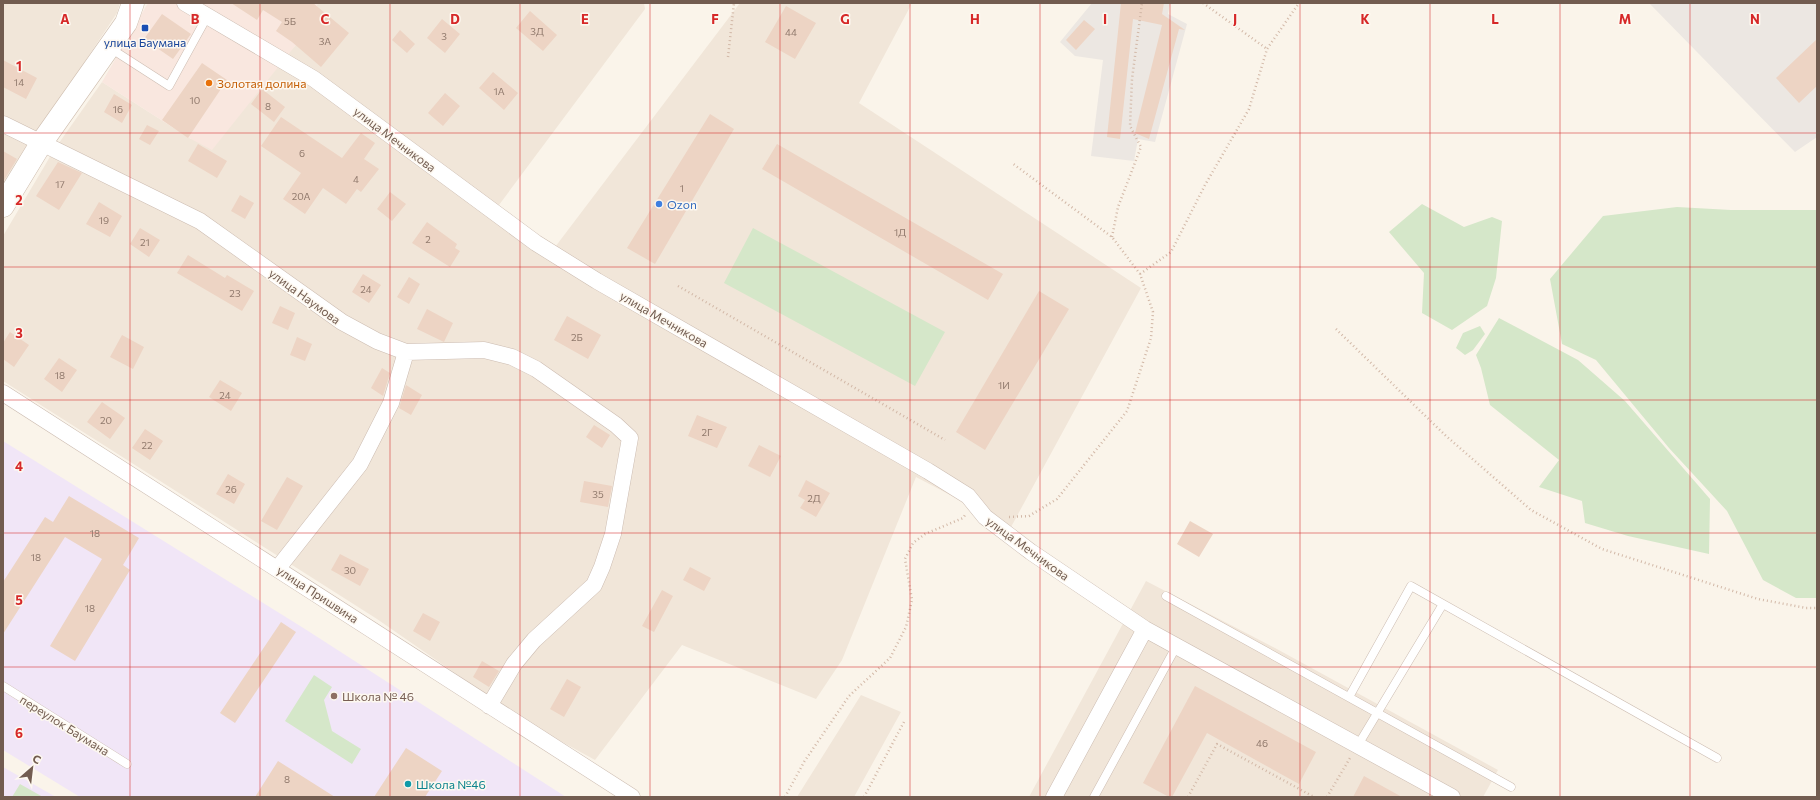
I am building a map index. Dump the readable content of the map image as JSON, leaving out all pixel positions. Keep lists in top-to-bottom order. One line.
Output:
{"streets":{"street":["улица Мечникова","улица Наумова","улица Пришвина"],"lane":["переулок Баумана"]},"crossings":[["улица Наумова","улица Пришвина"]],"places":{"transit":["улица Баумана"],"other":["Золотая долина","Ozon","Школа № 46","Школа №46"]},"house_numbers":["5Б","3Д","44","3","3А","14","1А","10","8","16","6","4","17","1","20А","19","1Д","2","21","24","23","2Б","18","1И","24","20","2Г","22","26","35","2Д","18","18","30","18","46","8"],"north":"top right","grid":{"columns":["A","B","C","D","E","F","G","H","I","J","K","L","M","N"],"rows":["1","2","3","4","5","6"]}}
